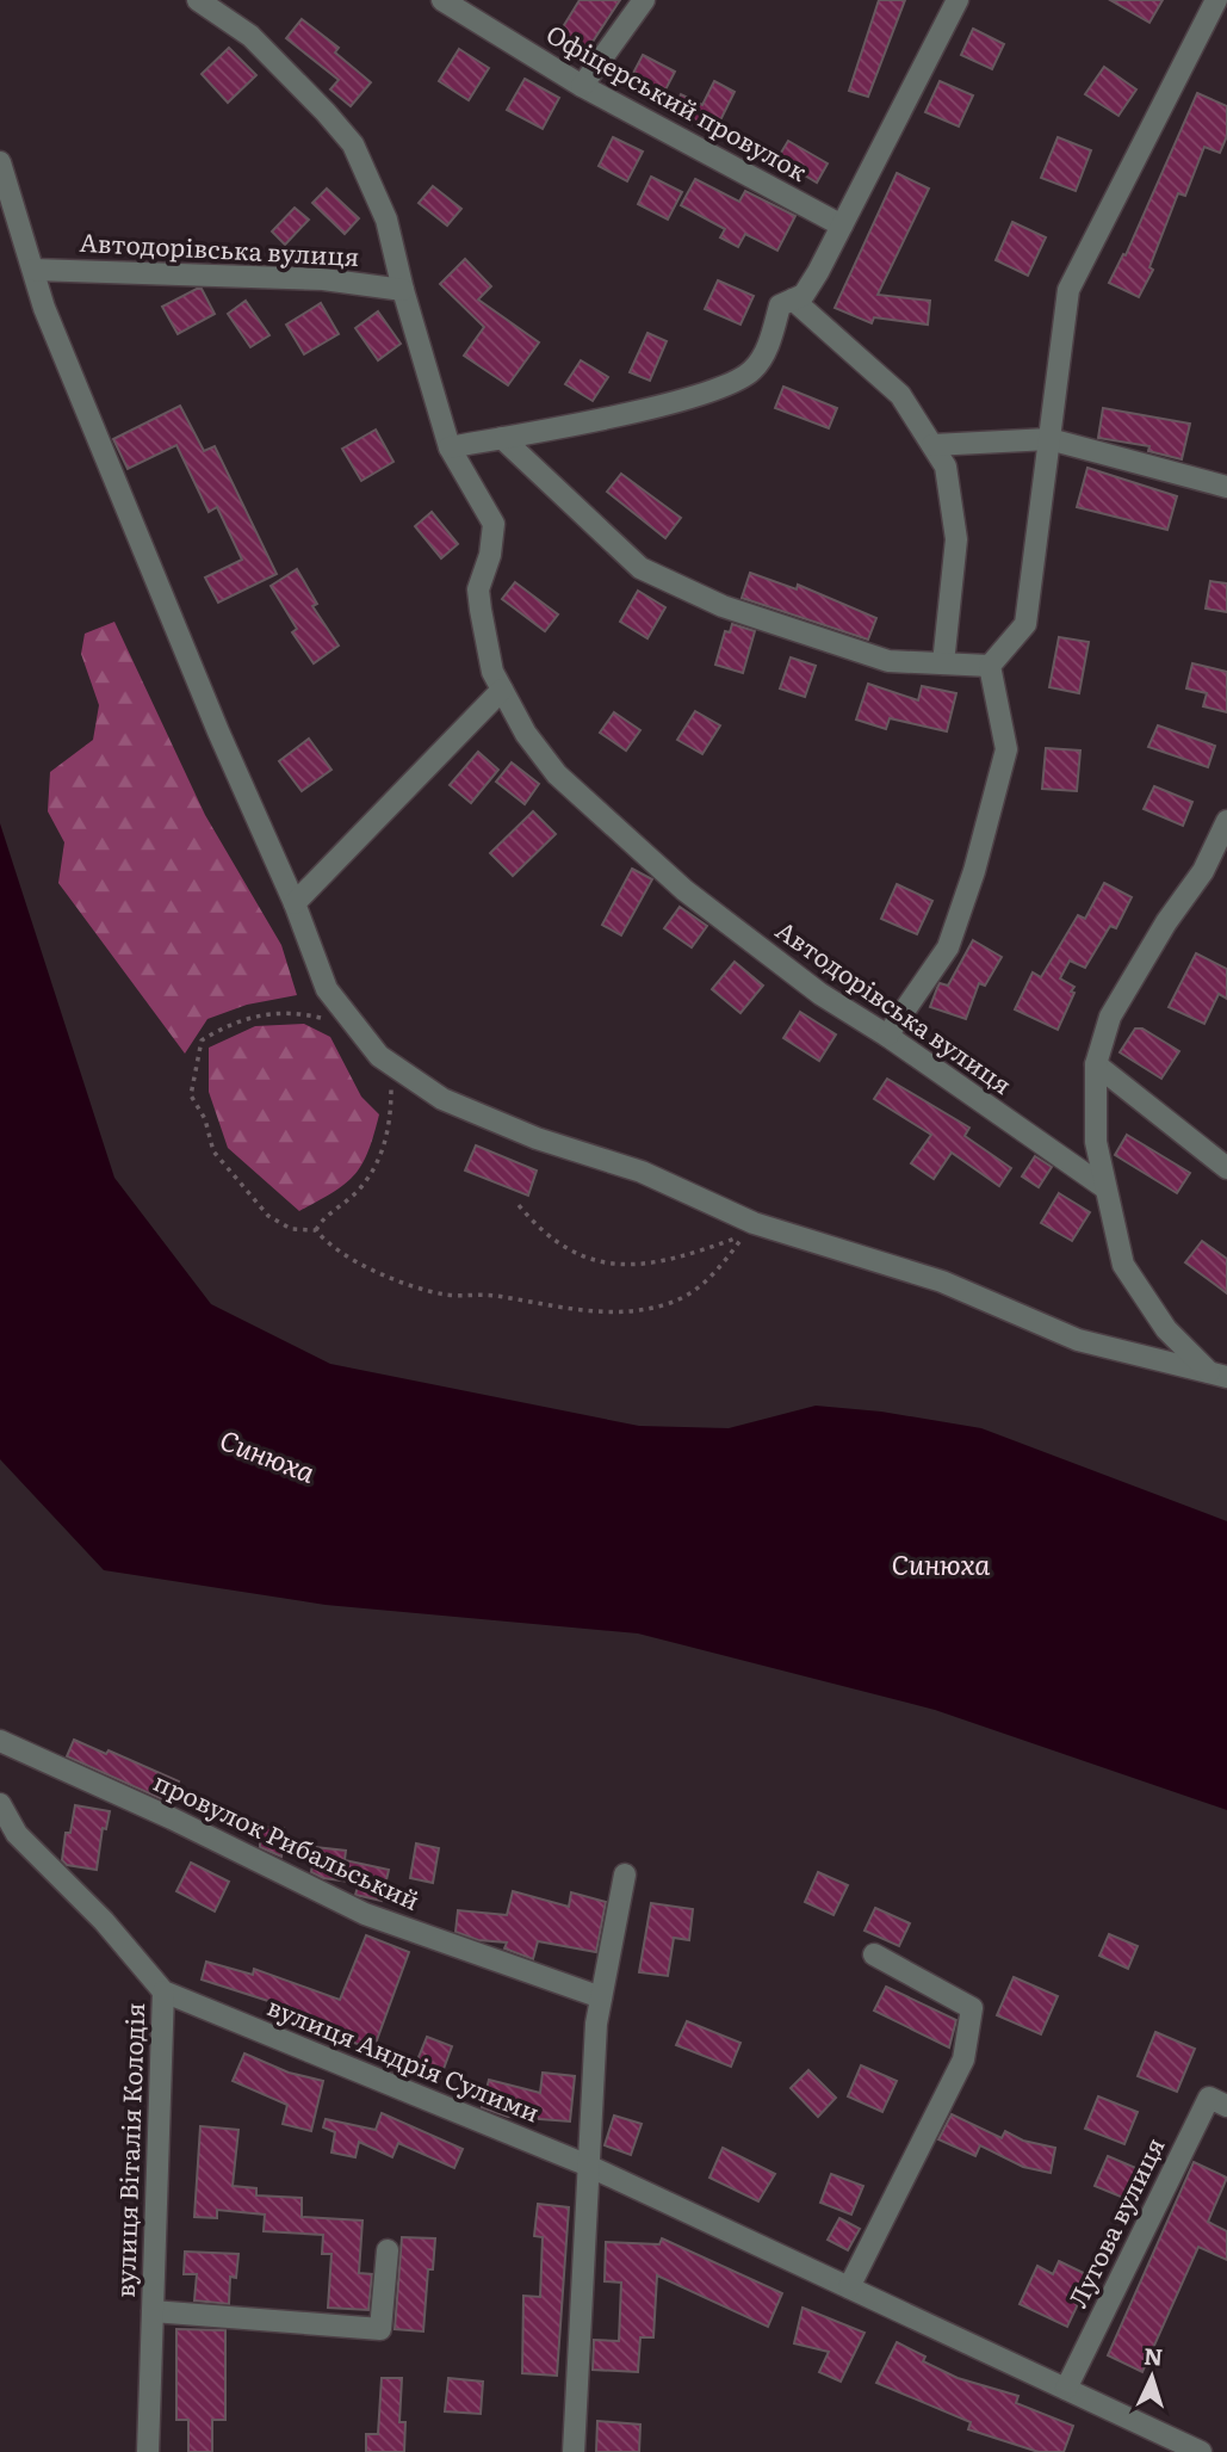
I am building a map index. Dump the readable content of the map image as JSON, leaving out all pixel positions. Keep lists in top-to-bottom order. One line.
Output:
{"streets":{"street":["Офіцерський провулок","Автодорівська вулиця","провулок Рибальський","вулиця Андрія Сулими","вулиця Віталія Колодія","Лугова вулиця"]},"crossings":[["вулиця Андрія Сулими","вулиця Віталія Колодія"],["вулиця Андрія Сулими","Лугова вулиця"]],"water":["Синюха"],"north":"top"}
